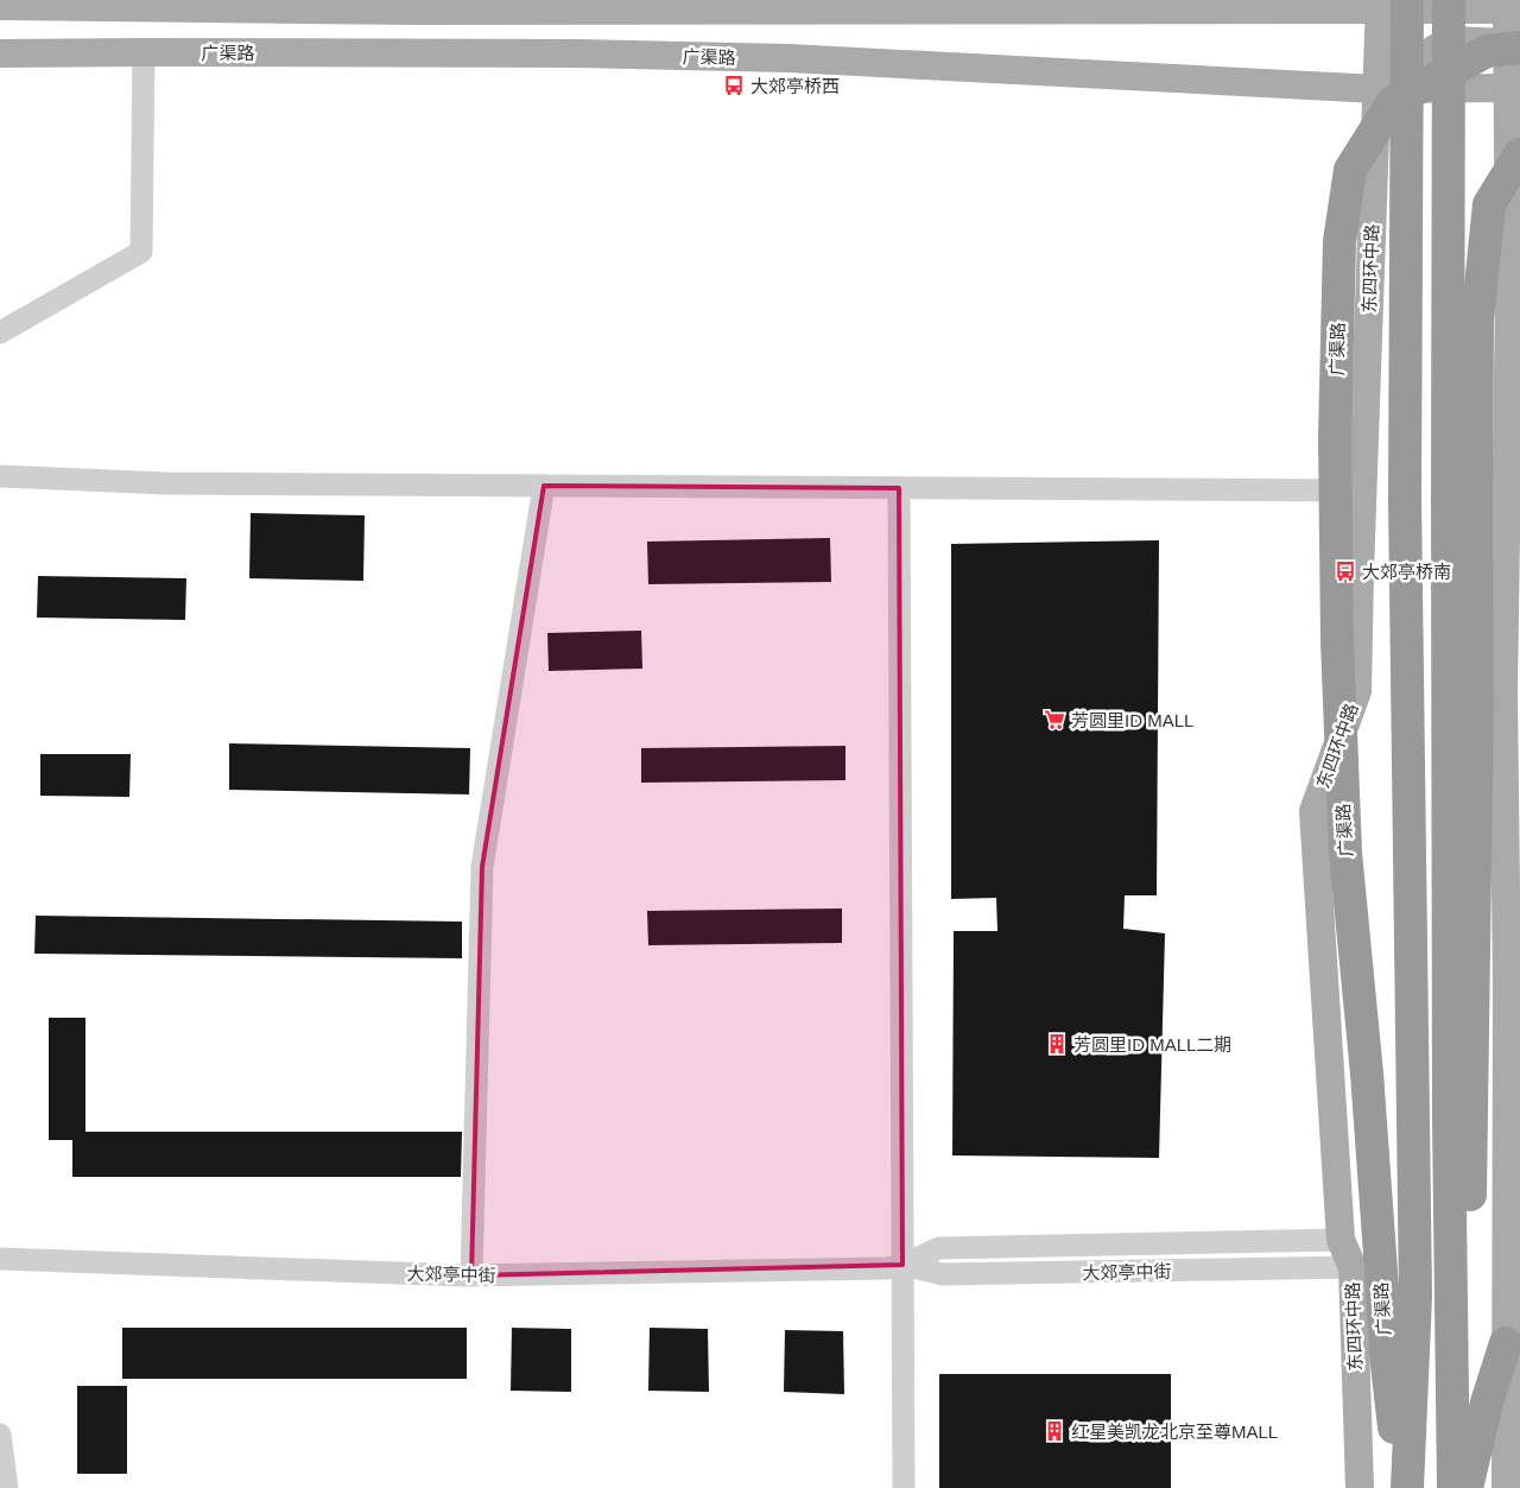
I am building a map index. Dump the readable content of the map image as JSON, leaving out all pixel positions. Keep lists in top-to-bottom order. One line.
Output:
{"streets":{"highway":["广渠路","东四环中路"],"street":["大郊亭中街"]},"crossings":[["广渠路","东四环中路"],["东四环中路","大郊亭中街"]],"places":{"bus stop":["大郊亭桥西","大郊亭桥南"],"supermarket":["芳圆里ID MALL"],"building":["芳圆里ID MALL二期","红星美凯龙北京至尊MALL"]}}
